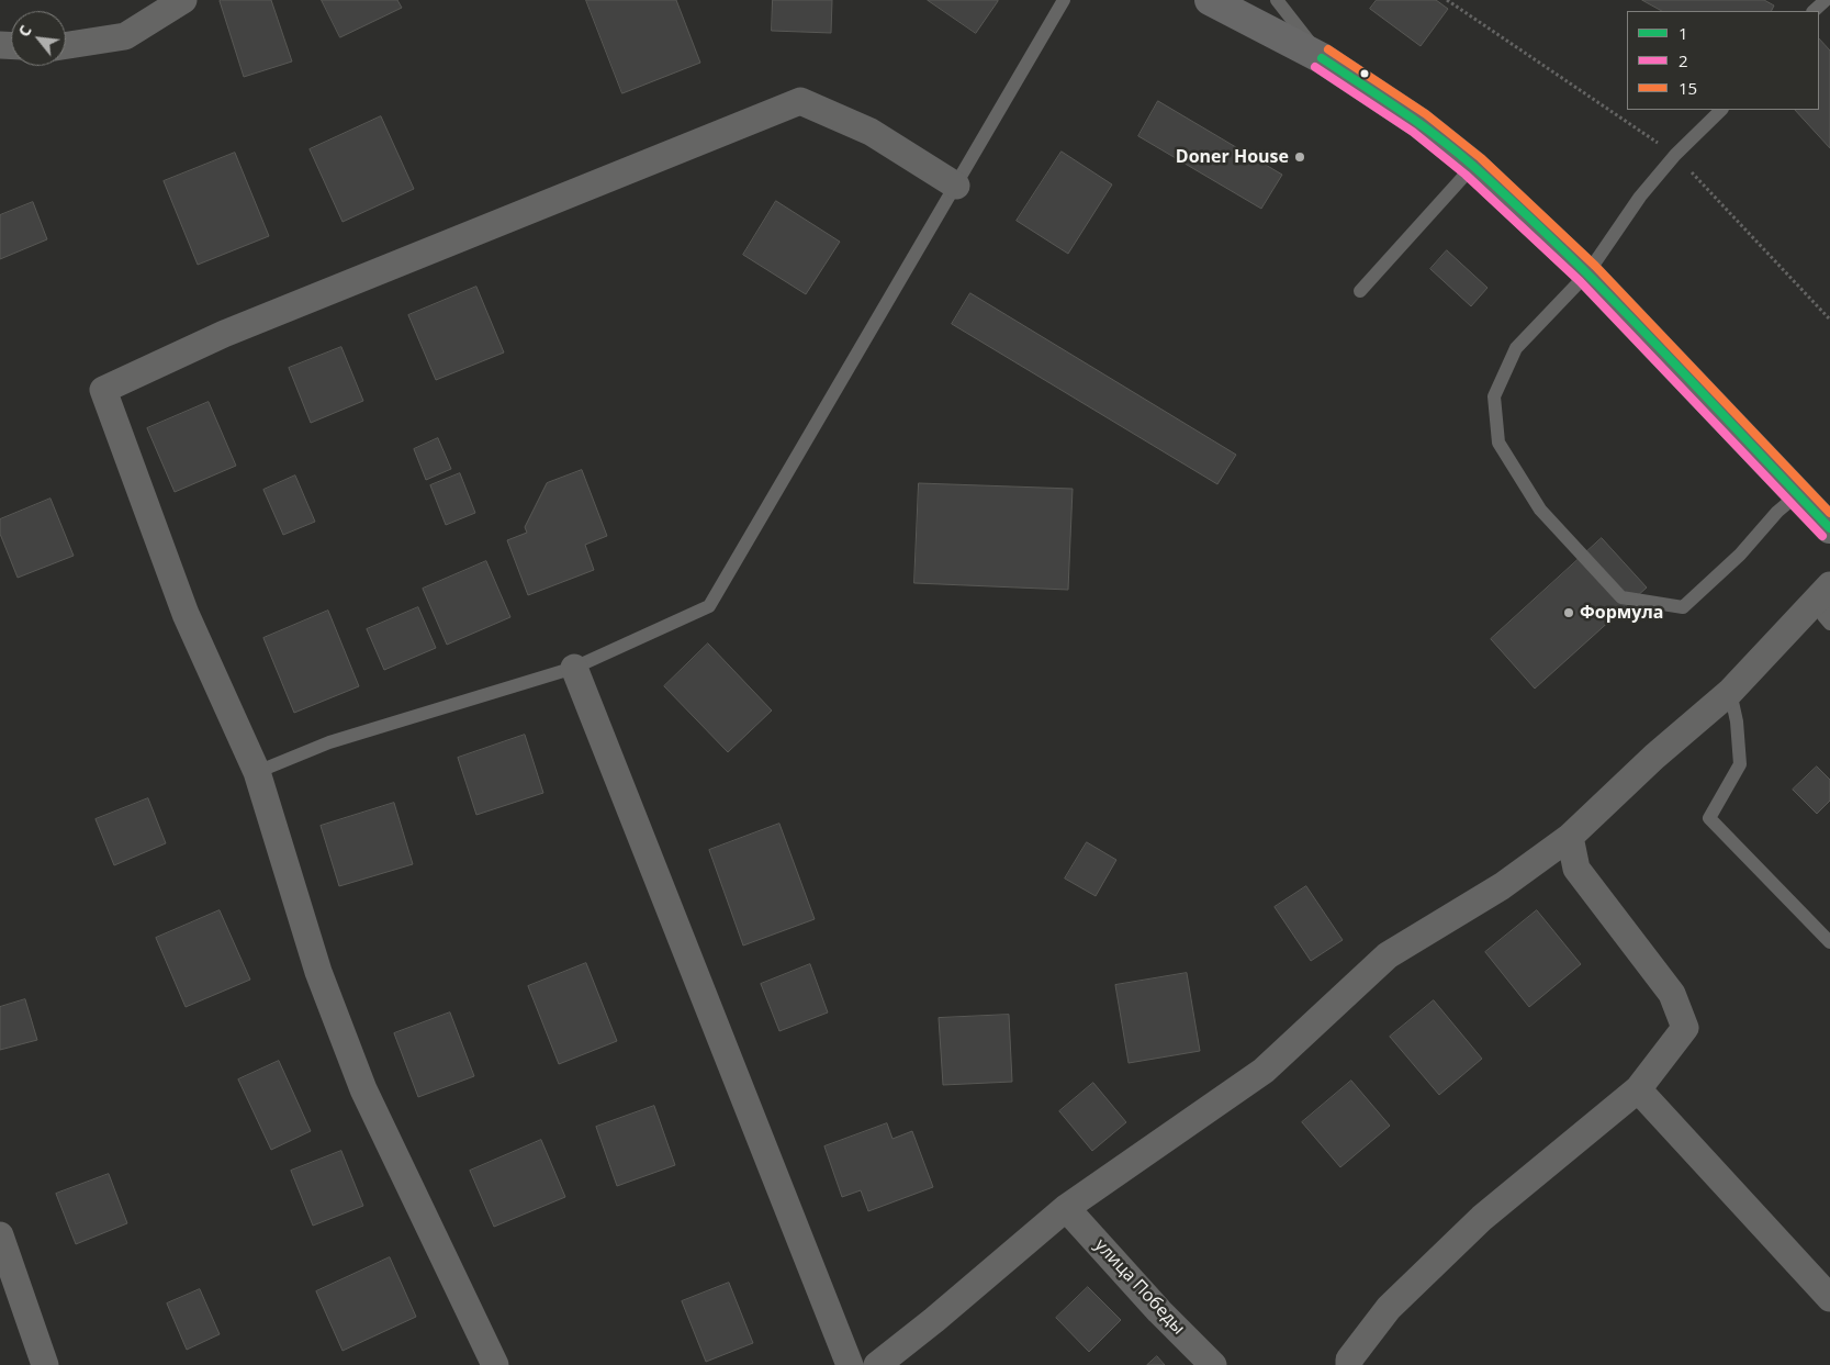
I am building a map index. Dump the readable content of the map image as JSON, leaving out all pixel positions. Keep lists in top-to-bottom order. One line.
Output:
{"streets":{"street":["улица Победы"]},"places":["Doner House","Формула"],"lines":["transit line 15","transit line 1","transit line 2"],"legend":["1","2","15"],"north":"top left"}
